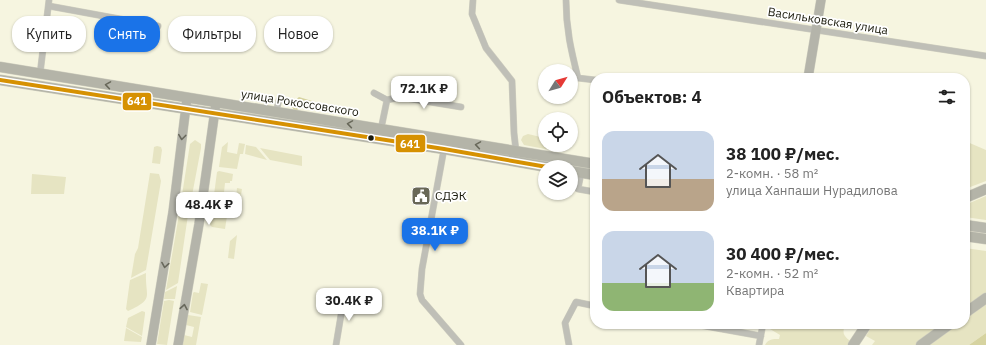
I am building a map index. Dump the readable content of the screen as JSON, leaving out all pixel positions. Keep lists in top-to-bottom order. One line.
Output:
{"streets":{"highway":["улица Рокоссовского"],"street":["Васильковская улица"]},"places":{"public building":["СДЭК"]},"lines":["transit line 641"],"north":"top right","page":{"chip":["Купить","Снять","Фильтры","Новое"],"heading":"Объектов: 4","price":["72.1K ₽","48.4K ₽","38.1K ₽","30.4K ₽"],"list":[{"name":"38 100 ₽/мес.","note":"2-комн. · 58 m² · улица Ханпаши Нурадилова"},{"name":"30 400 ₽/мес.","note":"2-комн. · 52 m² · Квартира"}]}}
